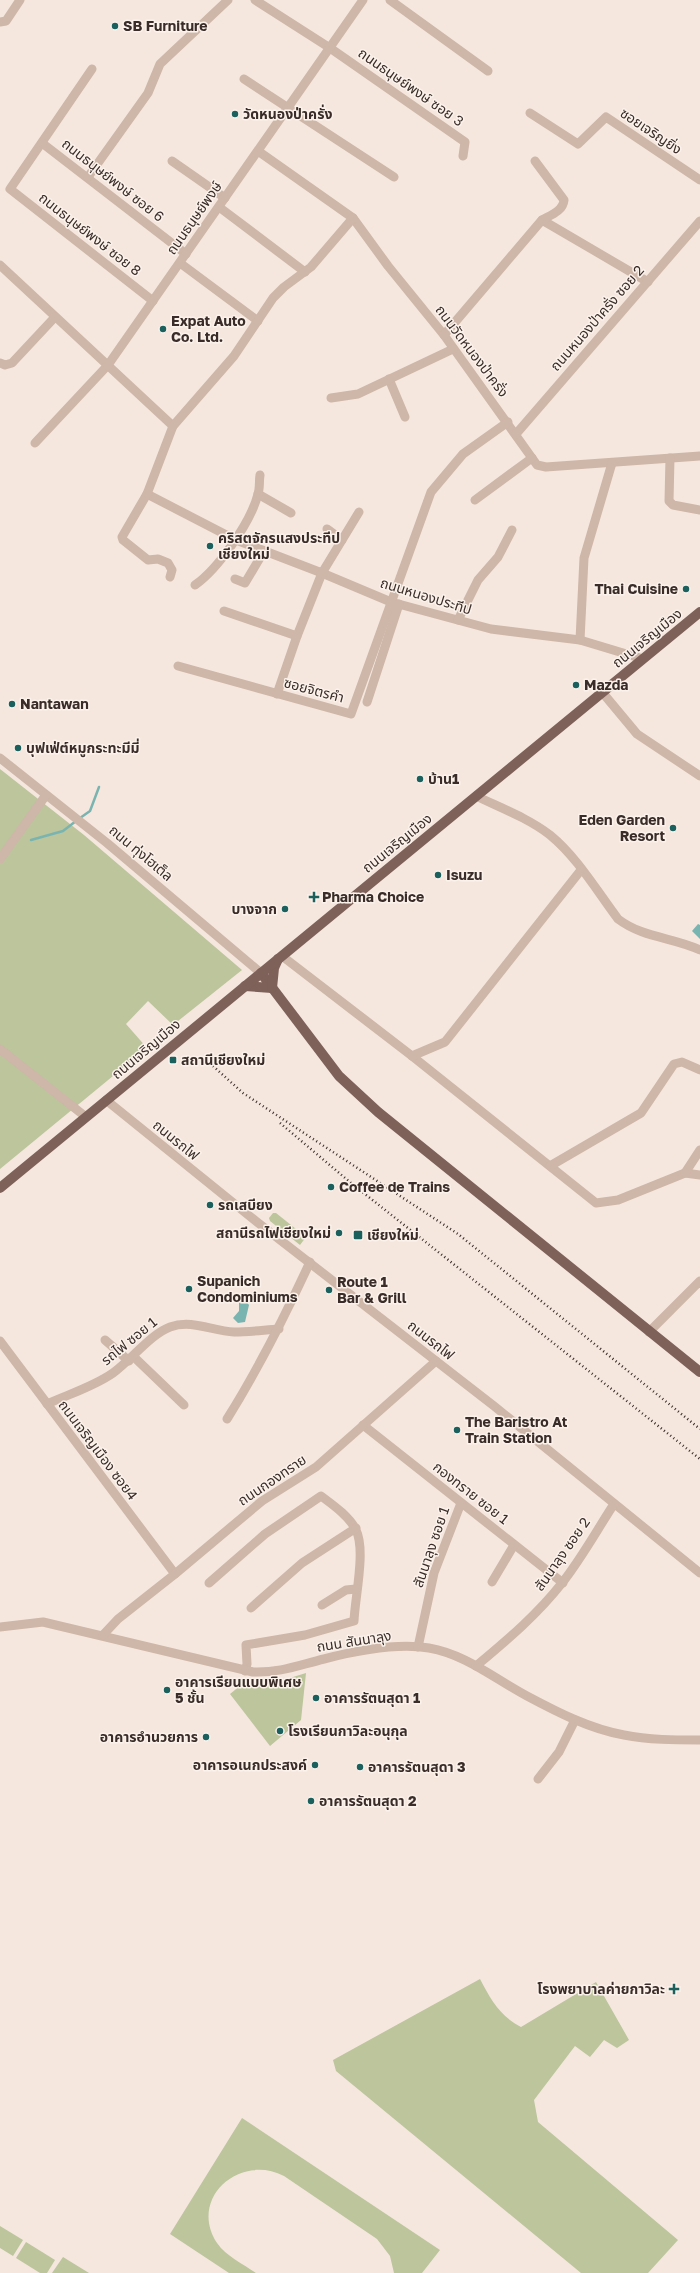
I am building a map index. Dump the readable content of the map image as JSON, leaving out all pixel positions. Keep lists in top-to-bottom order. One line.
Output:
{"streets":{"main road":["ถนนเจริญเมือง"],"street":["ถนนธนุษย์พงษ์ ซอย 3","ซอยเจริญยิ่ง","ถนนธนุษย์พงษ์ ซอย 6","ถนนธนุษย์พงษ์","ถนนธนุษย์พงษ์ ซอย 8","ถนนหนองป่าครั่ง ซอย 2","ถนนวัดหนองป่าครั่ง","ถนนหนองประทีป","ซอยจิตรคำ","ถนน ทุ่งโฮเต็ล","ถนนรถไฟ","รถไฟ ซอย 1","ถนนเจริญเมือง ซอย4","ถนนกองทราย","กองทราย ซอย 1","สันนาลุง ซอย 1","สันนาลุง ซอย 2","ถนน สันนาลุง"]},"crossings":[["ถนนธนุษย์พงษ์ ซอย 3","ถนนธนุษย์พงษ์"],["ถนนธนุษย์พงษ์ ซอย 6","ถนนธนุษย์พงษ์"],["ถนนธนุษย์พงษ์ ซอย 6","ถนนธนุษย์พงษ์ ซอย 8"],["ถนนธนุษย์พงษ์","ถนนธนุษย์พงษ์ ซอย 8"],["ถนนธนุษย์พงษ์","ถนนวัดหนองป่าครั่ง"],["ถนนหนองป่าครั่ง ซอย 2","ถนนวัดหนองป่าครั่ง"],["ถนนหนองประทีป","ถนนเจริญเมือง"],["ถนนหนองประทีป","ซอยจิตรคำ"],["ถนนเจริญเมือง","ถนน ทุ่งโฮเต็ล"],["ถนนเจริญเมือง","ถนนรถไฟ"],["ถนนรถไฟ","ถนนกองทราย"],["ถนนรถไฟ","สันนาลุง ซอย 2"],["รถไฟ ซอย 1","ถนนเจริญเมือง ซอย4"],["ถนนเจริญเมือง ซอย4","ถนนกองทราย"],["ถนนกองทราย","กองทราย ซอย 1"],["ถนนกองทราย","ถนน สันนาลุง"],["กองทราย ซอย 1","สันนาลุง ซอย 1"],["กองทราย ซอย 1","สันนาลุง ซอย 2"],["สันนาลุง ซอย 1","ถนน สันนาลุง"],["สันนาลุง ซอย 2","ถนน สันนาลุง"]],"places":{"other":["SB Furniture","วัดหนองป่าครั่ง","Expat Auto Co. Ltd.","คริสตจักรแสงประทีป เชียงใหม่","Thai Cuisine","Mazda","Nantawan","บุฟเฟ่ต์หมูกระทะมีมี่","บ้าน1","Eden Garden Resort","Isuzu","บางจาก","Coffee de Trains","รถเสบียง","สถานีรถไฟเชียงใหม่","Supanich Condominiums","Route 1 Bar & Grill","The Baristro At Train Station","อาคารเรียนแบบพิเศษ 5 ชั้น","อาคารรัตนสุดา 1","โรงเรียนกาวิละอนุกุล","อาคารอำนวยการ","อาคารอเนกประสงค์","อาคารรัตนสุดา 3","อาคารรัตนสุดา 2"],"health":["Pharma Choice","โรงพยาบาลค่ายกาวิละ"],"transit":["สถานีเชียงใหม่","เชียงใหม่"]}}
